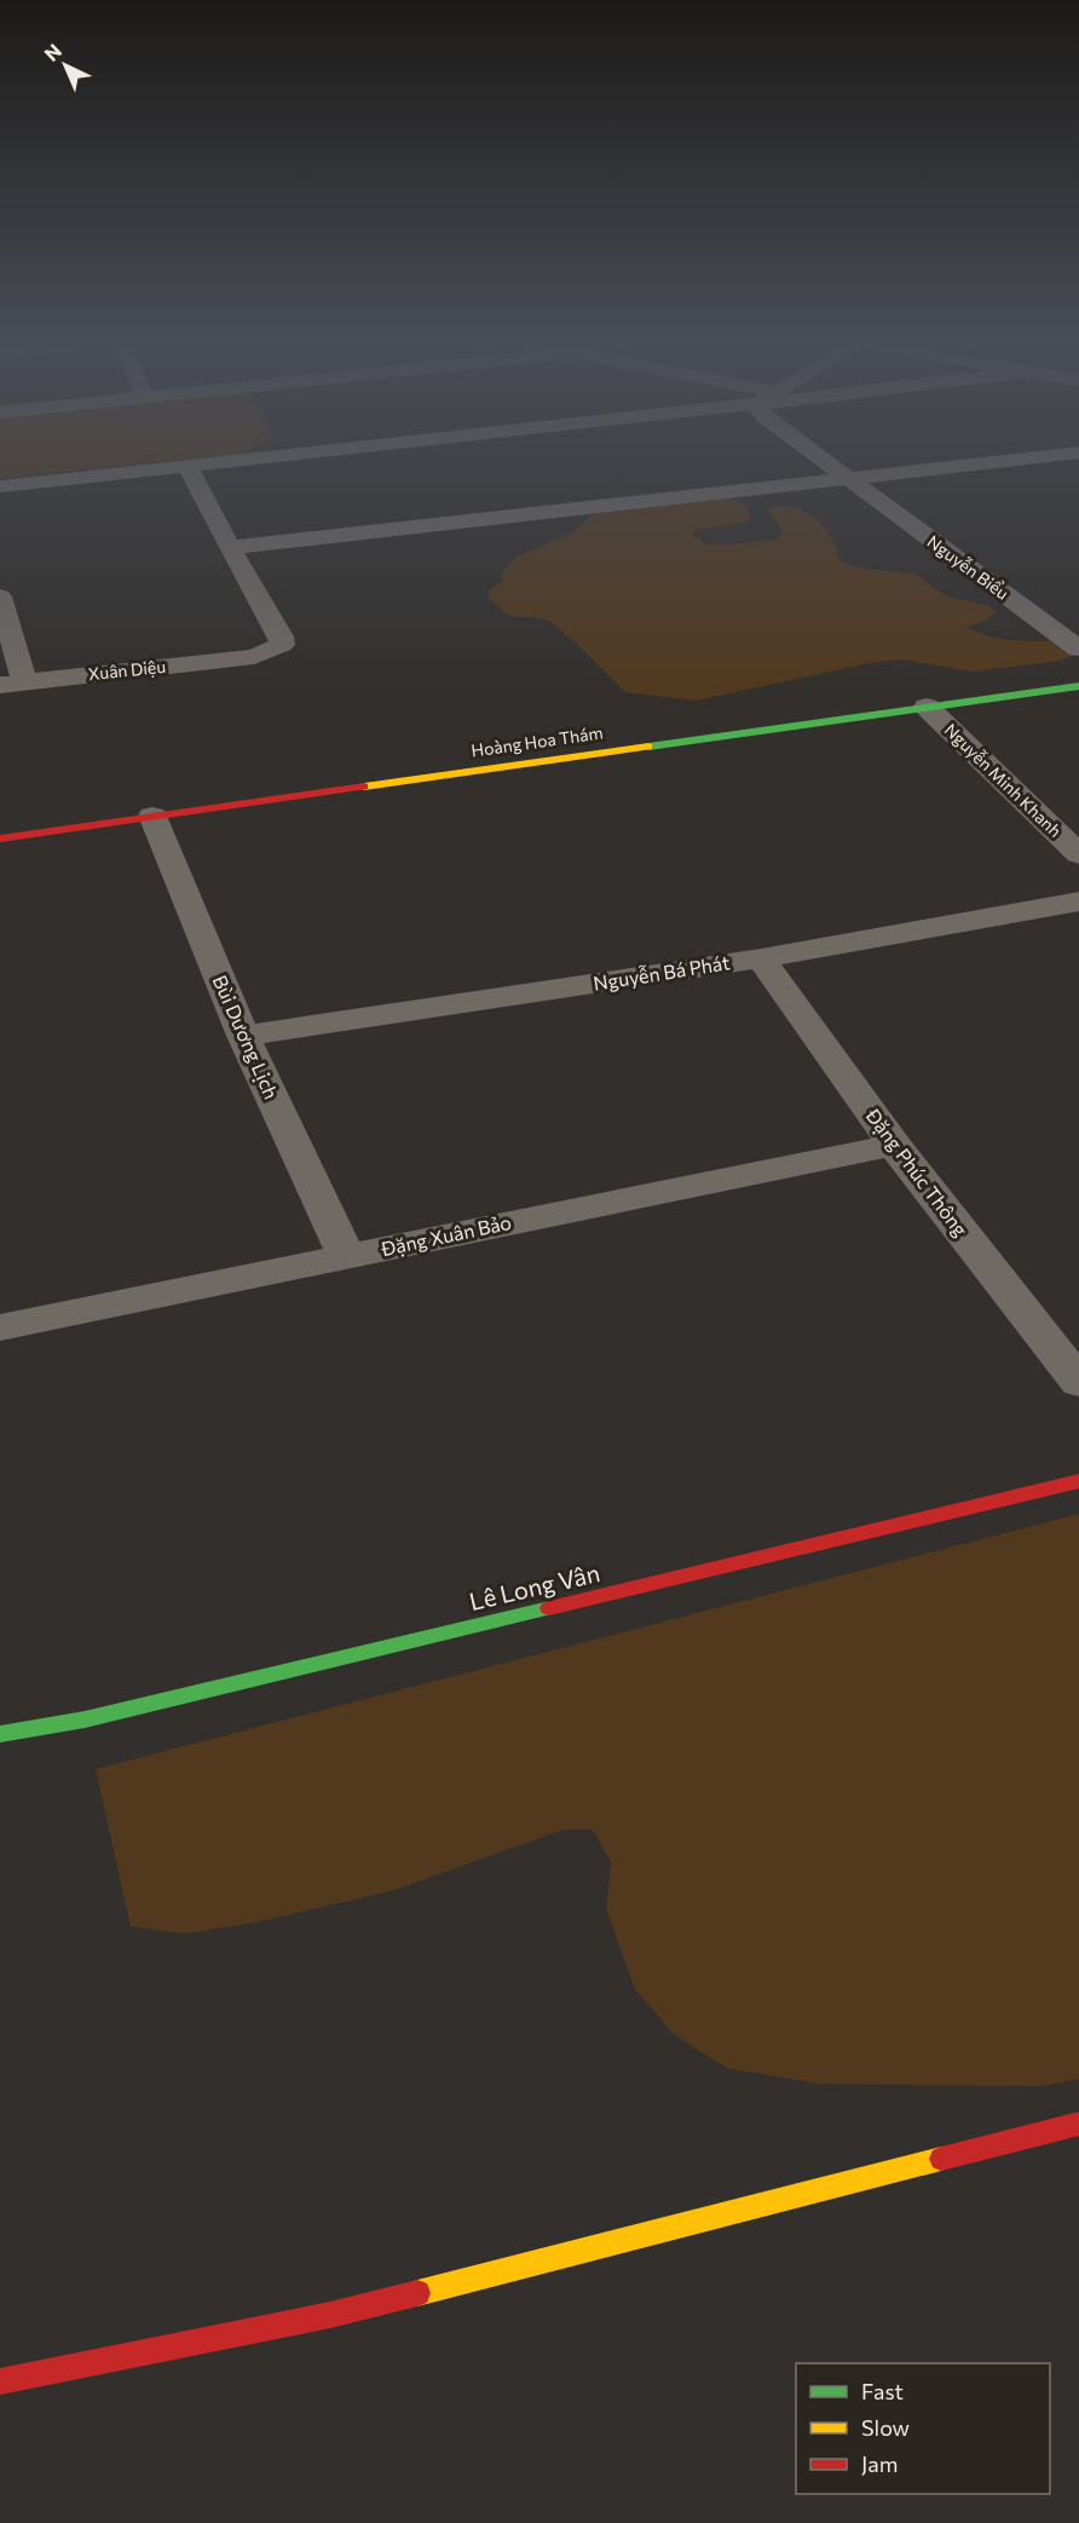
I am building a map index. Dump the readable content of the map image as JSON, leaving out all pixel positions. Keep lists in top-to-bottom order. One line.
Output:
{"streets":{"street":["Nguyễn Biểu","Xuân Diệu","Hoàng Hoa Thám","Nguyễn Minh Khanh","Nguyễn Bá Phát","Bùi Dương Lịch","Đặng Phúc Thông","Đặng Xuân Bảo","Lê Long Vân"]},"crossings":[["Hoàng Hoa Thám","Nguyễn Minh Khanh"],["Hoàng Hoa Thám","Bùi Dương Lịch"],["Nguyễn Bá Phát","Bùi Dương Lịch"],["Nguyễn Bá Phát","Đặng Phúc Thông"],["Bùi Dương Lịch","Đặng Xuân Bảo"],["Đặng Phúc Thông","Đặng Xuân Bảo"]],"legend":["Fast","Slow","Jam"],"north":"top left"}
